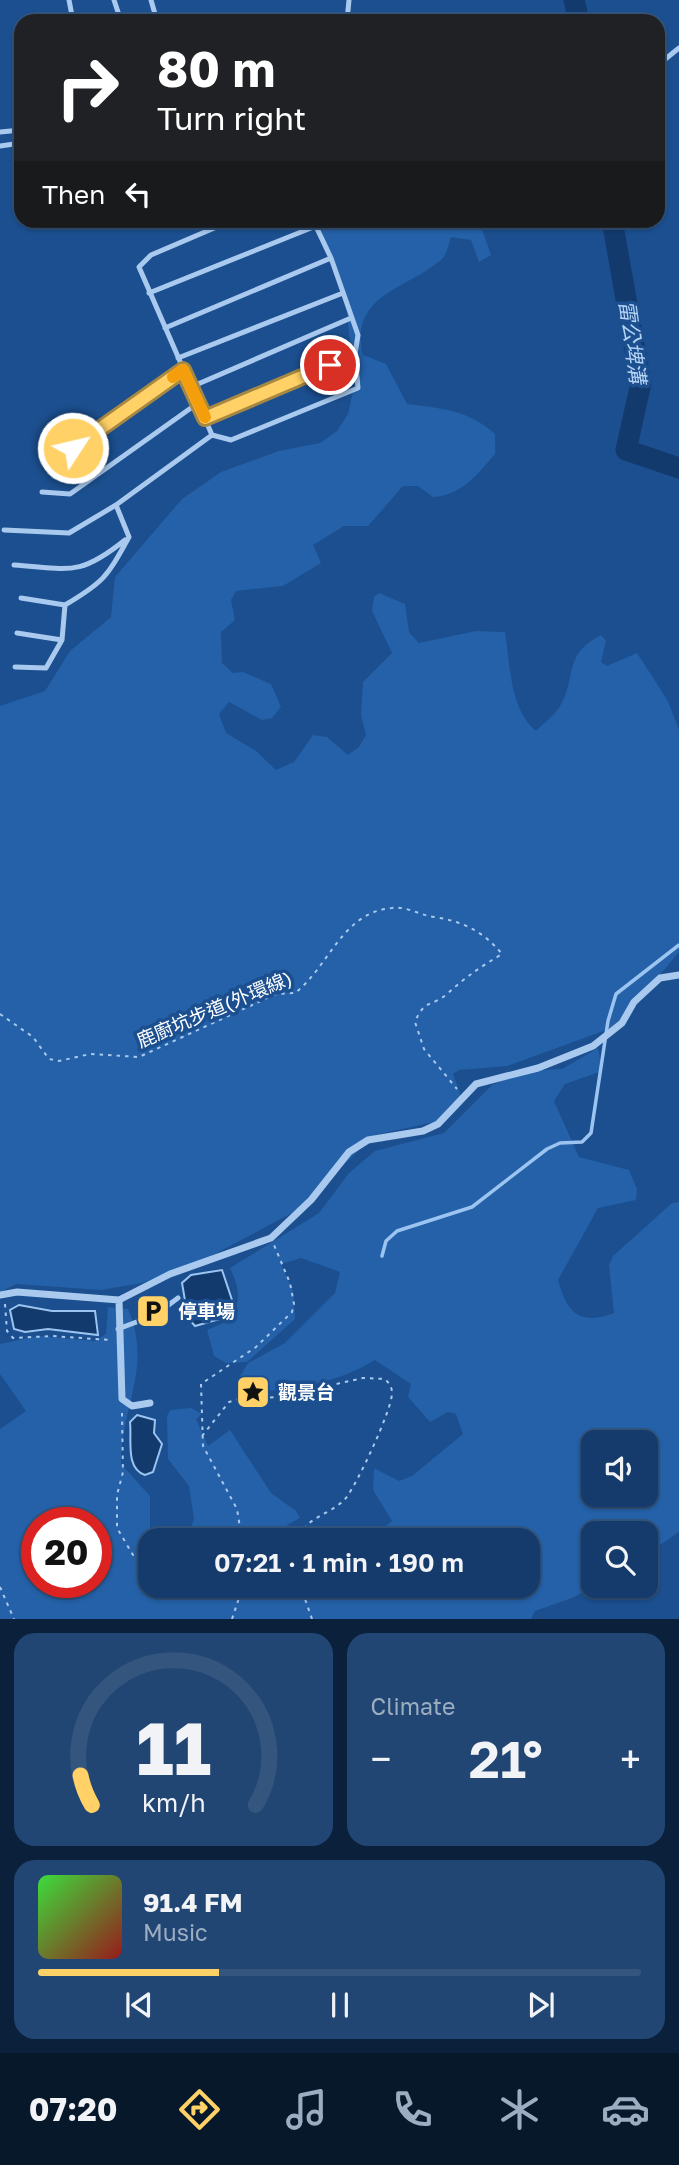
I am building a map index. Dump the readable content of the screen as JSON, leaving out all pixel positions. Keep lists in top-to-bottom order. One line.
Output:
{"streets":{"path":["鹿廚坑步道(外環線)"]},"water":["雷公埤溝"],"places":{"parking":["停車場"],"place":["觀景台"]},"page":{"turn":["80 m","Turn right"],"then":"Then","limit":"20","trip":"07:21 · 1 min · 190 m","tile":"Climate","heat":["−","21°","+"],"song":["91.4 FM","Music"],"tabs":"07:20","gauge":["11","km/h"]}}
